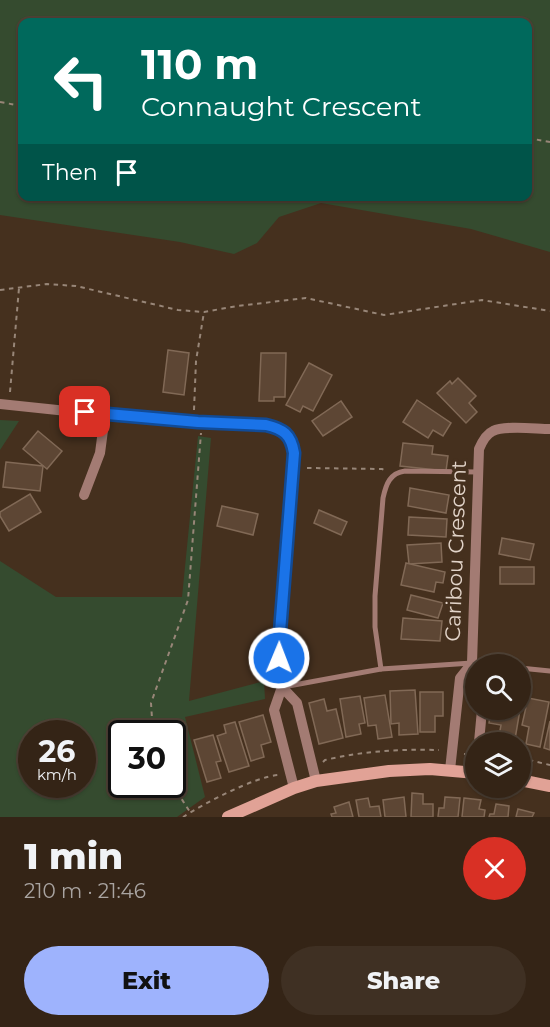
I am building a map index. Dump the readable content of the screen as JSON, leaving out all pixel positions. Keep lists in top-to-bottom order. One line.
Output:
{"streets":{"street":["Caribou Crescent"]},"page":{"turn":["110 m","Connaught Crescent"],"then":"Then","speed":"26 km/h","limit":"30","heading":["1 min","210 m · 21:46"],"buttons":["Exit","Share"]}}
